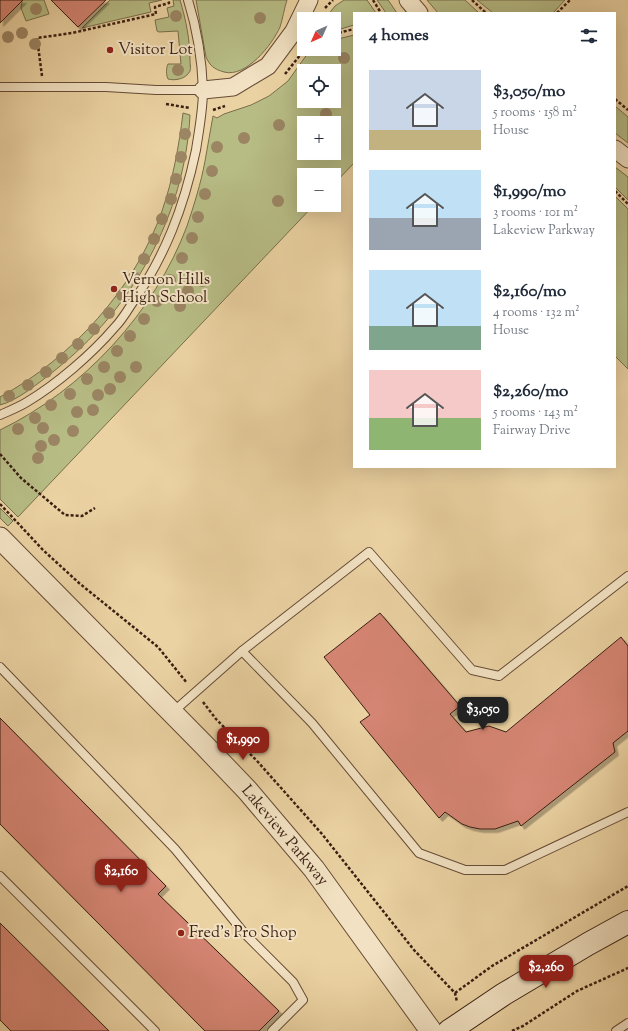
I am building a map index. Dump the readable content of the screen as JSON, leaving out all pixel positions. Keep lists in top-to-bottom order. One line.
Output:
{"streets":{"street":["Lakeview Parkway"]},"places":["Visitor Lot","Vernon Hills High School","Fred's Pro Shop"],"north":"bottom left","page":{"map_buttons":["+","−"],"heading":"4 homes","list":[{"name":"$3,050/mo","note":"5 rooms · 158 m² · House"},{"name":"$1,990/mo","note":"3 rooms · 101 m² · Lakeview Parkway"},{"name":"$2,160/mo","note":"4 rooms · 132 m² · House"},{"name":"$2,260/mo","note":"5 rooms · 143 m² · Fairway Drive"}],"price":["$3,050","$1,990","$2,160","$2,260"]}}
